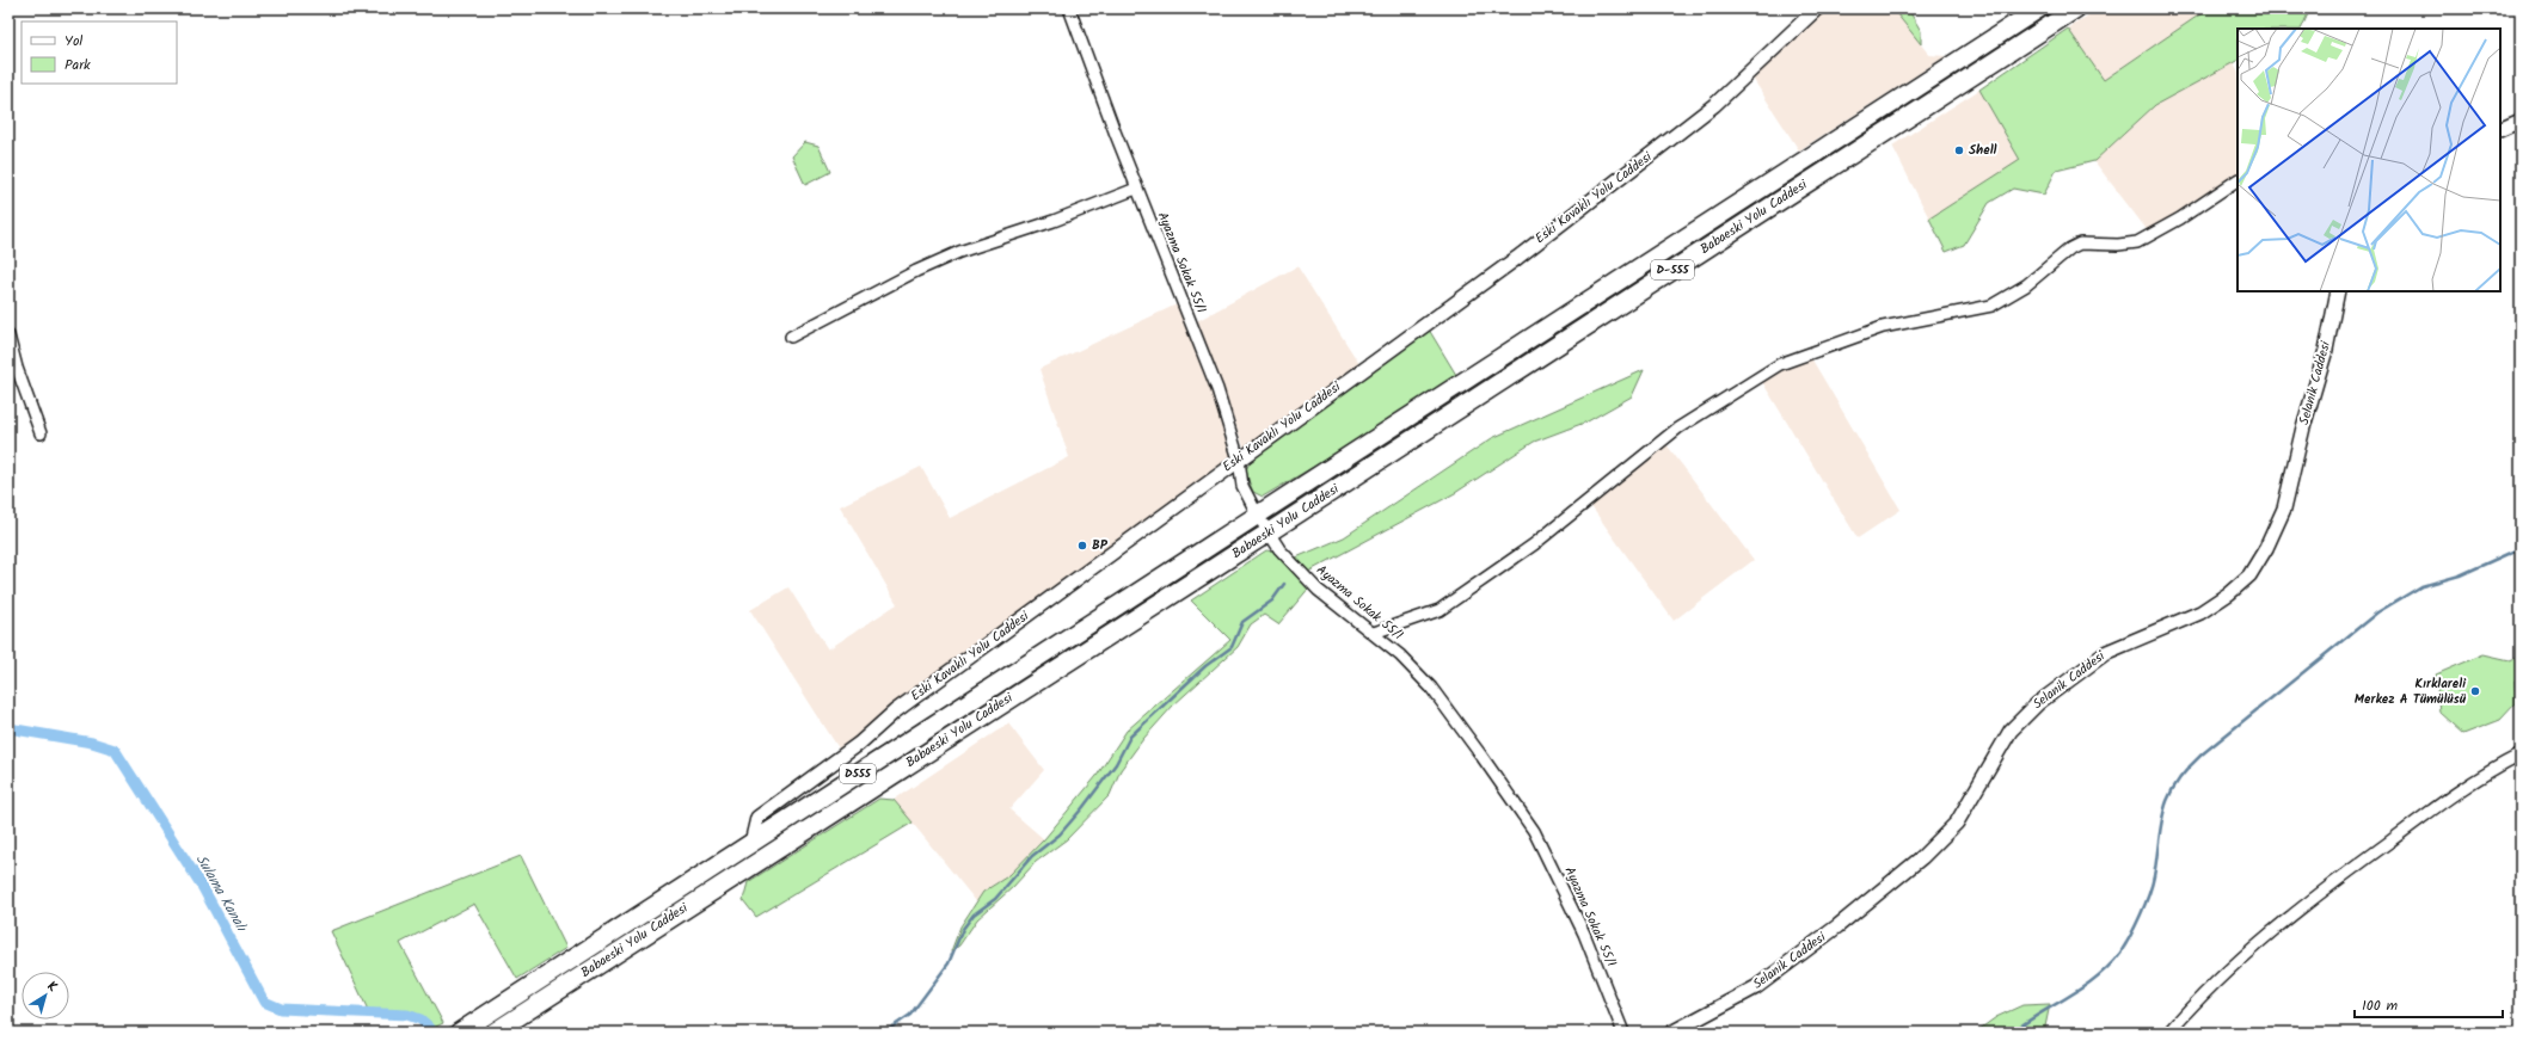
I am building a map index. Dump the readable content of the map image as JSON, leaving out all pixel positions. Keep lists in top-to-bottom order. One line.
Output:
{"streets":{"highway":["Babaeski Yolu Caddesi","D-555","D555"],"street":["Eski Kavaklı Yolu Caddesi","Ayazma Sokak 55/1","Selanik Caddesi"]},"crossings":[["Eski Kavaklı Yolu Caddesi","Babaeski Yolu Caddesi"],["Eski Kavaklı Yolu Caddesi","Ayazma Sokak 55/1"],["Babaeski Yolu Caddesi","Ayazma Sokak 55/1"]],"water":["Sulama Kanalı"],"places":["Shell","BP","Kırklareli Merkez A Tümülüsü"],"legend":["Yol","Park"],"scale_bar":"100 m","north":"top right"}
